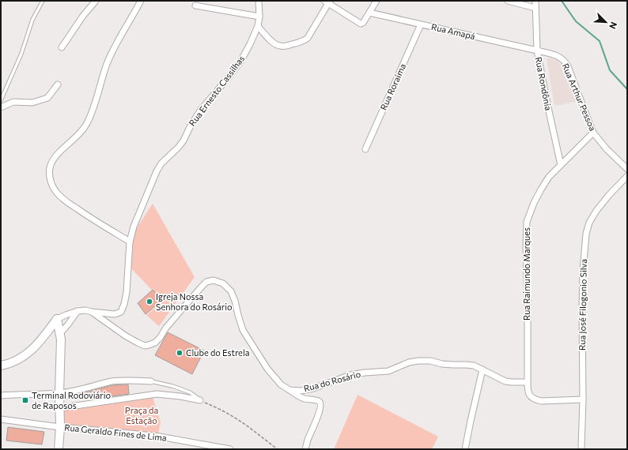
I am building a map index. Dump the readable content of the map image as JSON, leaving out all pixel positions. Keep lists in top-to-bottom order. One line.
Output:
{"streets":{"street":["Rua Amapá","Rua Rondônia","Rua Roraima","Rua Ernesto Cassilhas","Rua Arthur Pessoa","Rua Raimundo Marques","Rua José Filogonio Silva","Rua do Rosário","Rua Geraldo Fines de Lima"]},"crossings":[["Rua Amapá","Rua Rondônia"],["Rua Amapá","Rua Roraima"],["Rua Amapá","Rua Arthur Pessoa"],["Rua Rondônia","Rua Arthur Pessoa"],["Rua Rondônia","Rua Raimundo Marques"],["Rua Ernesto Cassilhas","Rua do Rosário"],["Rua Arthur Pessoa","Rua Raimundo Marques"],["Rua Raimundo Marques","Rua do Rosário"]],"parks":["Praça da Estação"],"places":{"other":["Igreja Nossa Senhora do Rosário","Clube do Estrela"],"transit":["Terminal Rodoviário de Raposos"]},"north":"bottom right"}
